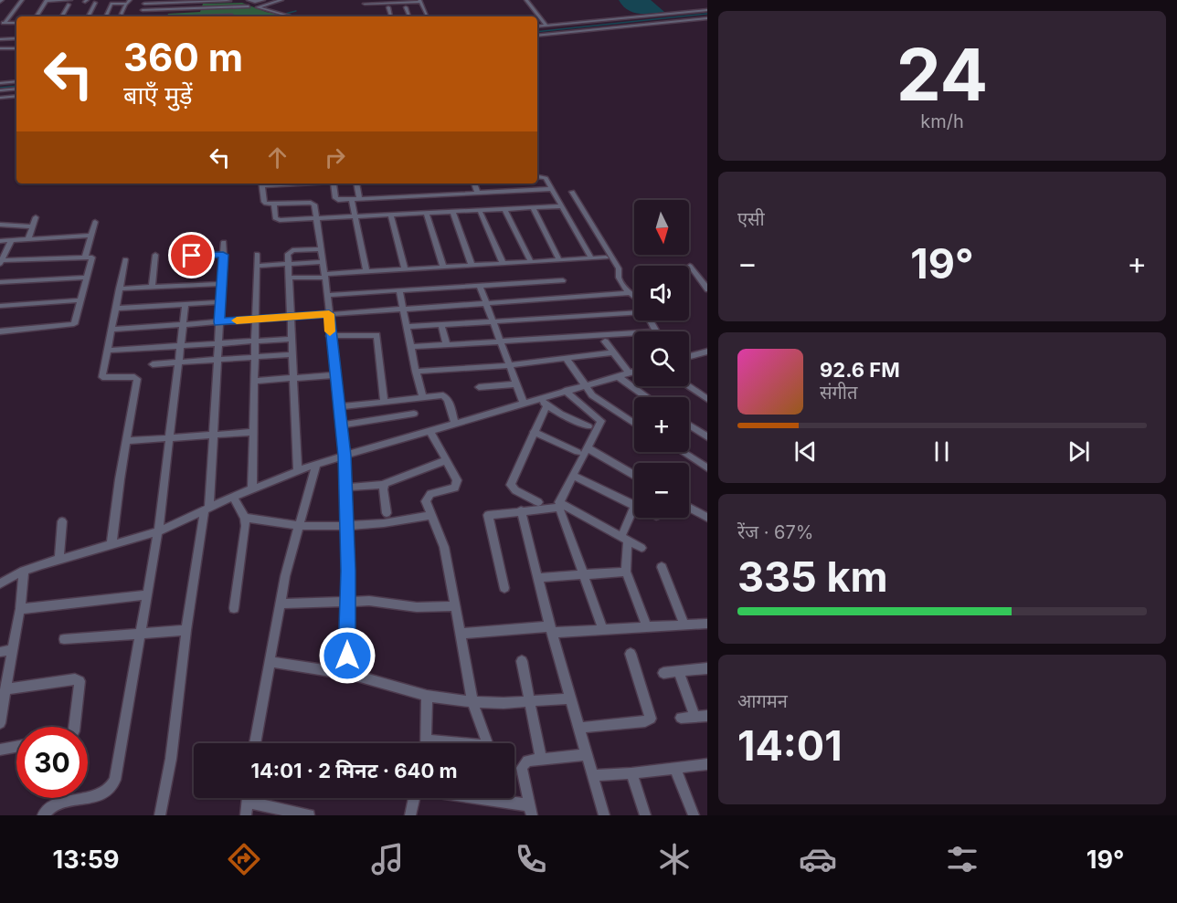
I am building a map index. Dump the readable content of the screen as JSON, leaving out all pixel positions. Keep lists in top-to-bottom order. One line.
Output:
{"north":"bottom","page":{"tile":[["24","km/h"],"एसी",["रेंज · 67%","335 km"],["आगमन","14:01"]],"turn":["360 m","बाएँ मुड़ें"],"map_buttons":["+","−"],"heat":["−","19°","+"],"song":["92.6 FM","संगीत"],"limit":"30","trip":"14:01 · 2 मिनट · 640 m","tabs":["13:59","19°"]}}
